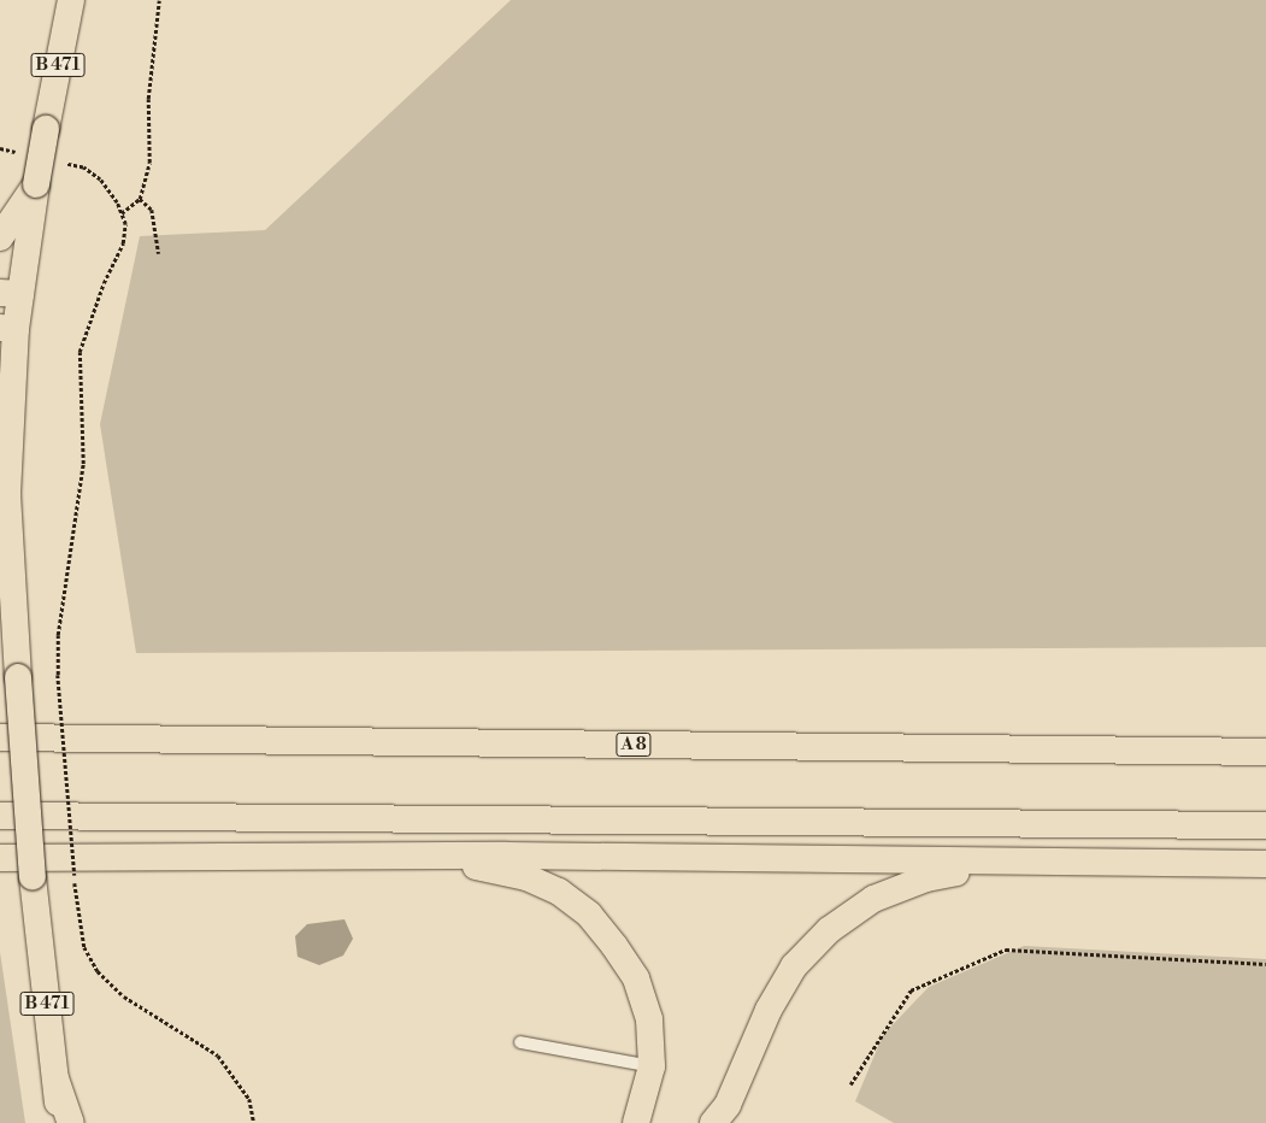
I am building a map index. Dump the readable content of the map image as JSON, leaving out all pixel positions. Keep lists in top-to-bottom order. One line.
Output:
{"streets":{"main road":["B 471","A 8"]}}
